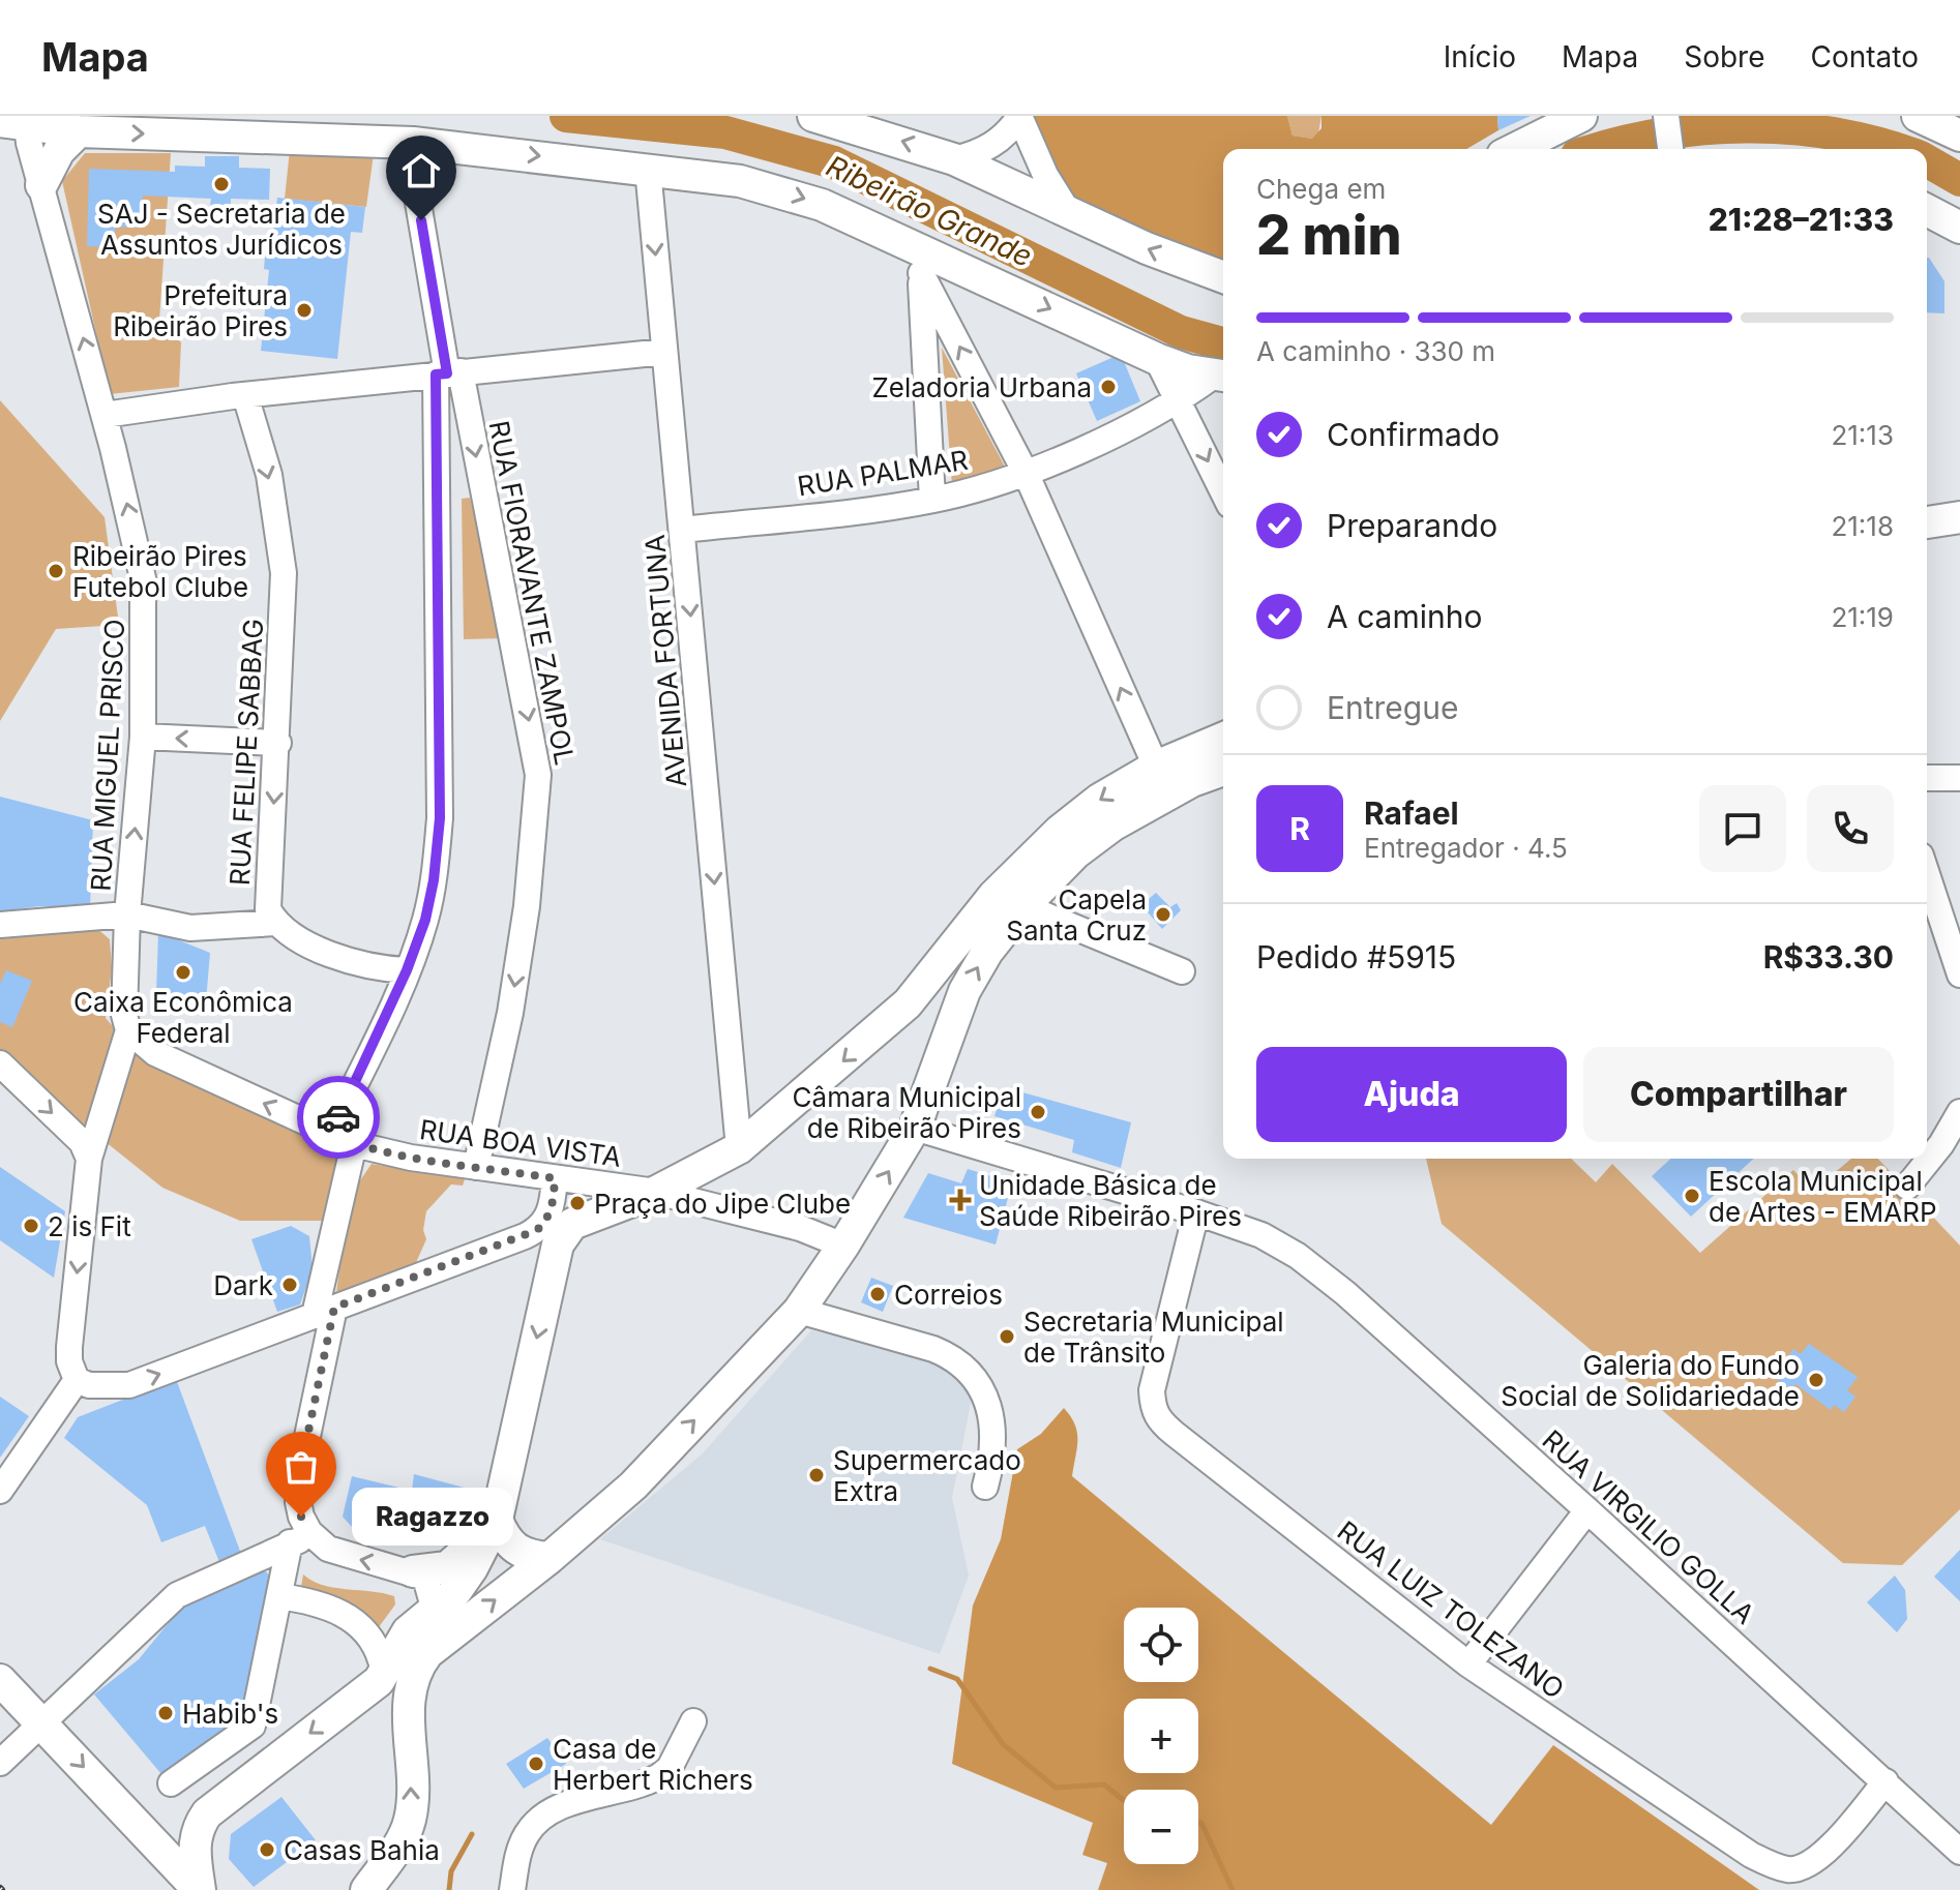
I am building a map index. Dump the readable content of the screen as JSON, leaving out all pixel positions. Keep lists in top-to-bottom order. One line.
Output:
{"streets":{"street":["RUA PALMAR","RUA FIORAVANTE ZAMPOL","AVENIDA FORTUNA","RUA FELIPE SABBAG","RUA MIGUEL PRISCO","RUA BOA VISTA","RUA VIRGILIO GOLLA","RUA LUIZ TOLEZANO"]},"crossings":[["RUA PALMAR","AVENIDA FORTUNA"],["RUA FIORAVANTE ZAMPOL","RUA BOA VISTA"],["RUA MIGUEL PRISCO","RUA BOA VISTA"],["RUA VIRGILIO GOLLA","RUA LUIZ TOLEZANO"]],"one_way":["AVENIDA FORTUNA"],"water":["Ribeirão Grande"],"places":{"other":["SAJ - Secretaria de Assuntos Jurídicos","Prefeitura Ribeirão Pires","Zeladoria Urbana","Ribeirão Pires Futebol Clube","Capela Santa Cruz","Caixa Econômica Federal","Câmara Municipal de Ribeirão Pires","Escola Municipal de Artes - EMARP","Praça do Jipe Clube","2 is Fit","Dark","Correios","Secretaria Municipal de Trânsito","Galeria do Fundo Social de Solidariedade","Supermercado Extra","Ragazzo","Habib's","Casa de Herbert Richers","Casas Bahia"],"health":["Unidade Básica de Saúde Ribeirão Pires"]},"page":{"header":"Mapa","nav":["Início","Mapa","Sobre","Contato"],"heading":["2 min","Chega em","21:28–21:33"],"panel":["Rafael","Entregador · 4.5","Pedido #5915","R$33.30"],"bar":"A caminho · 330 m","list":[["Confirmado","21:13"],["Preparando","21:18"],["A caminho","21:19"],"Entregue"],"round":"R","buttons":["Ajuda","Compartilhar"],"bubble":"Ragazzo","map_buttons":["+","−"]}}
